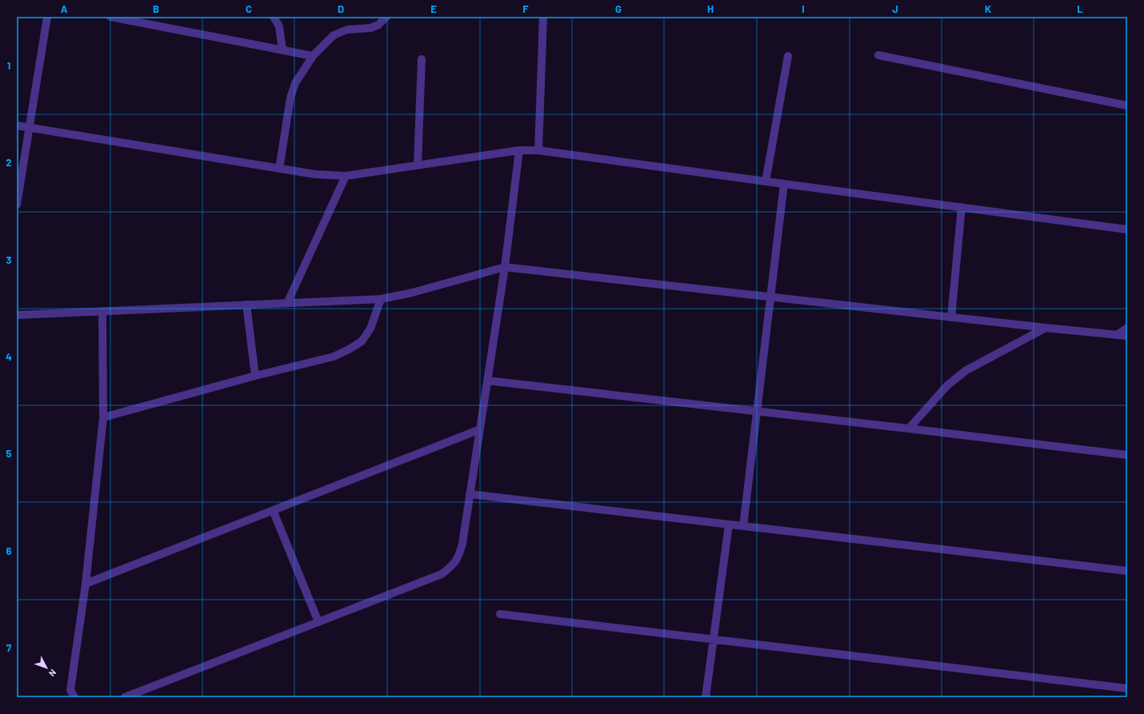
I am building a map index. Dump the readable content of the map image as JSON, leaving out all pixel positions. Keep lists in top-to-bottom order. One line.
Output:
{"north":"bottom right","grid":{"columns":["A","B","C","D","E","F","G","H","I","J","K","L"],"rows":["1","2","3","4","5","6","7"]}}
